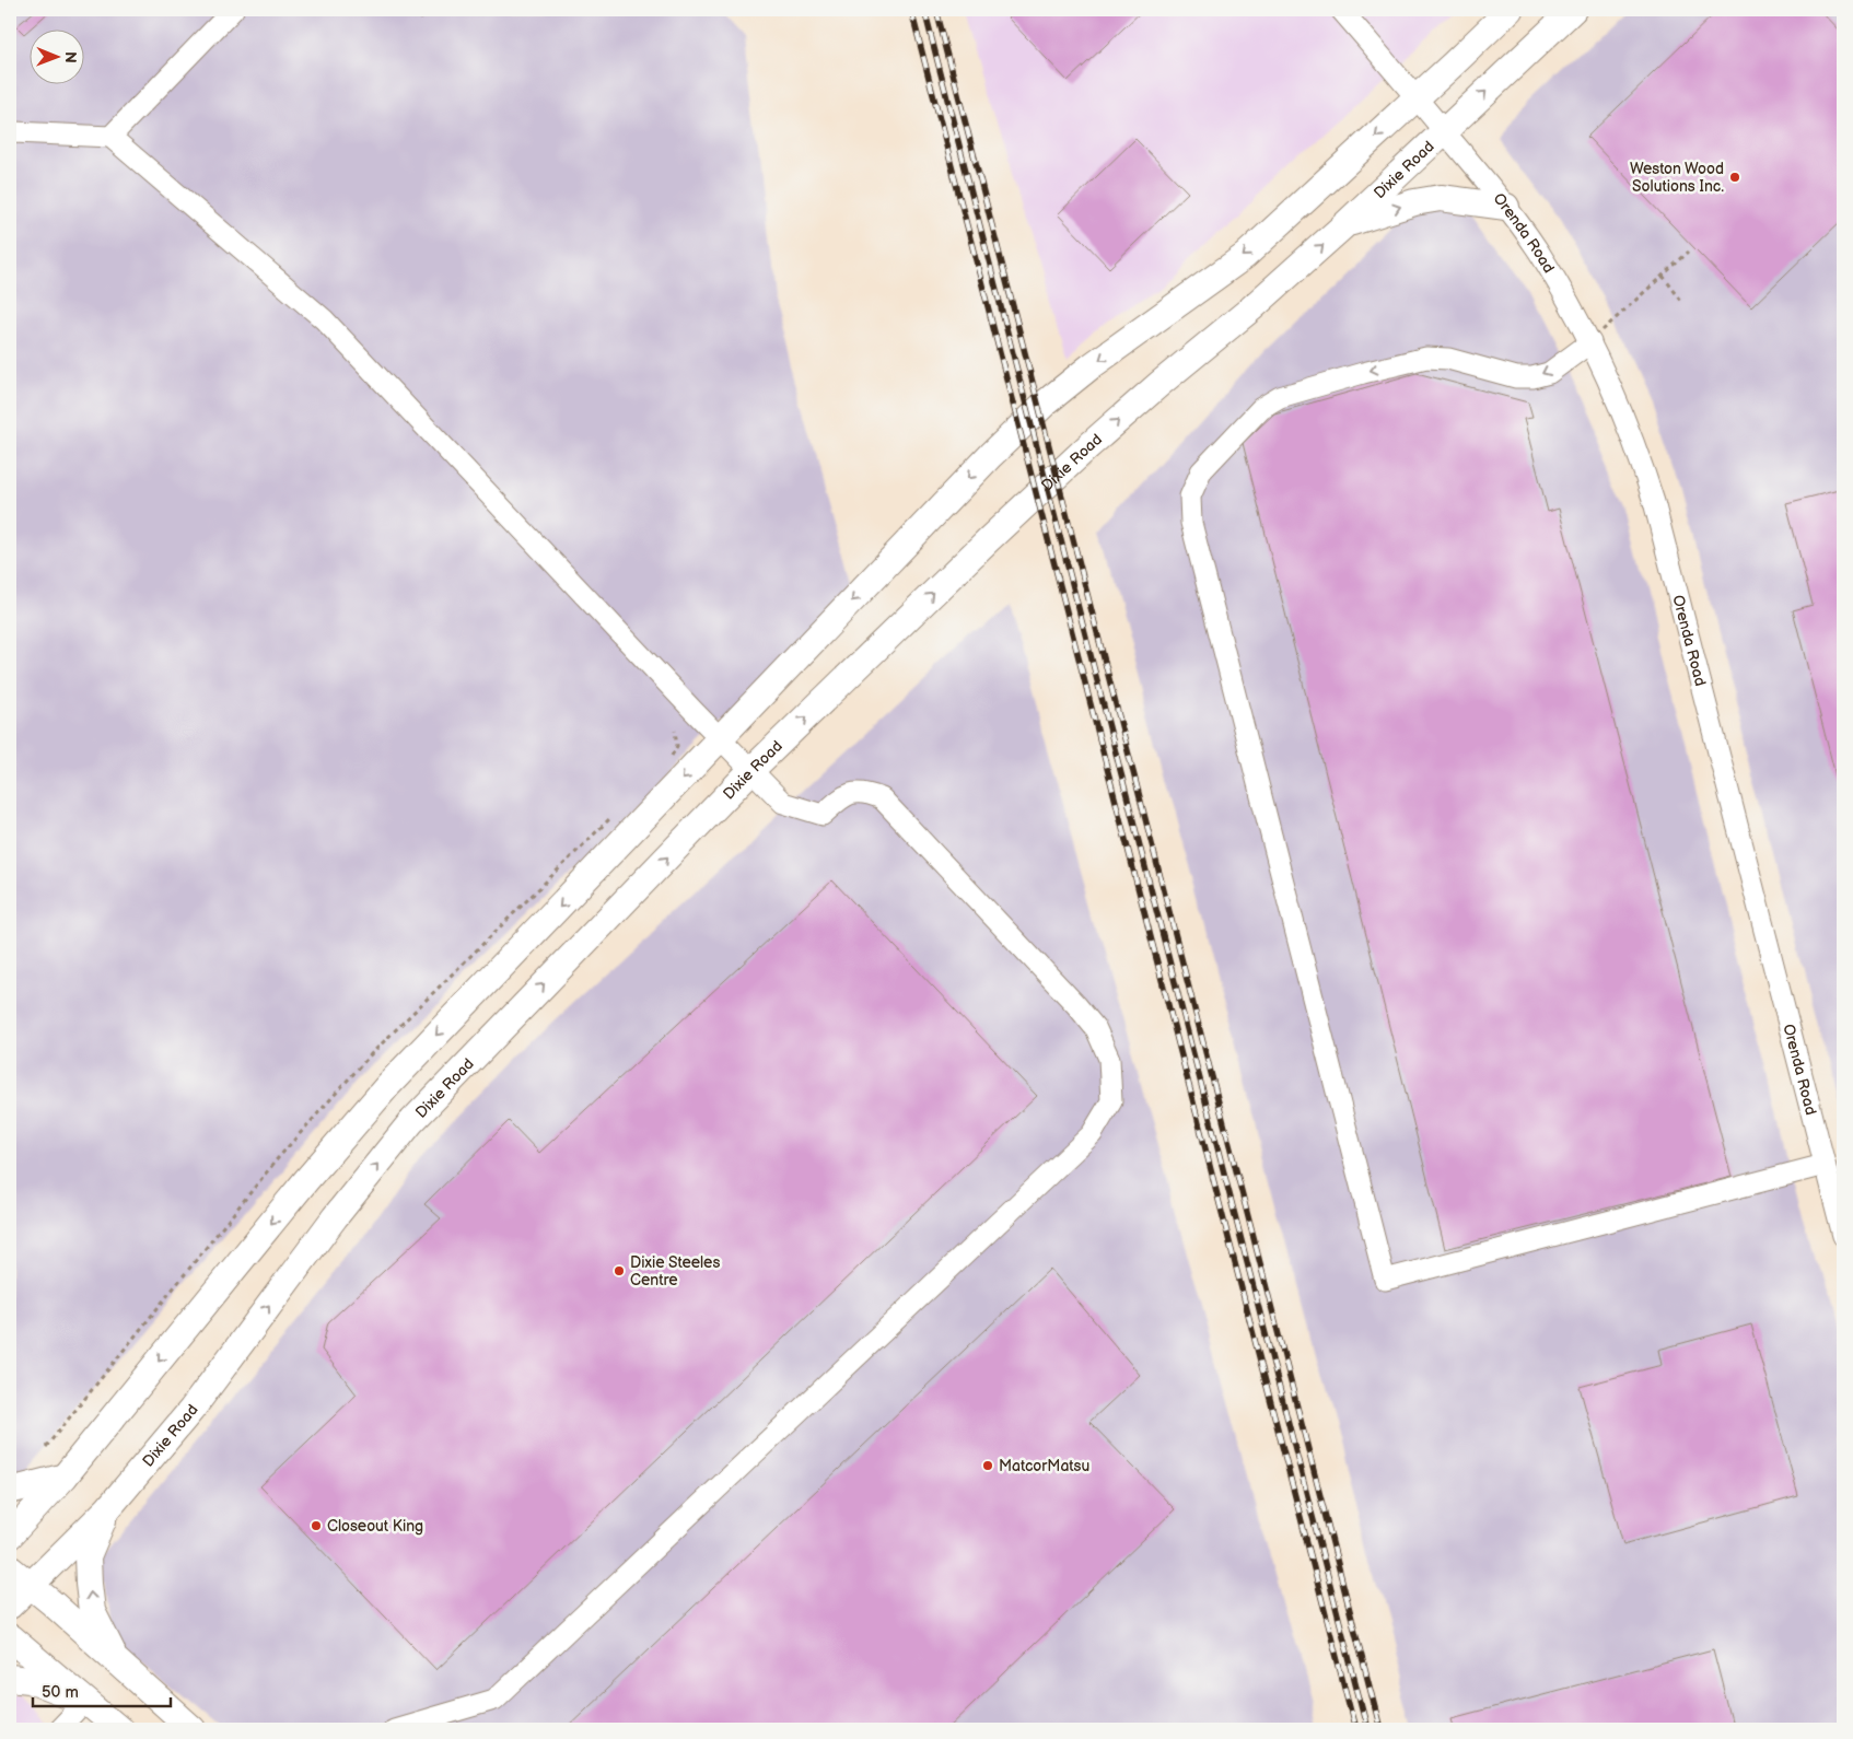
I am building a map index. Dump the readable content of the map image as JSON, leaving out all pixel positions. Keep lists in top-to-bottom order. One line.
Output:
{"streets":{"main road":["Dixie Road"],"street":["Orenda Road"]},"crossings":[["Dixie Road","Orenda Road"]],"places":["Weston Wood Solutions Inc.","Dixie Steeles Centre","MatcorMatsu","Closeout King"],"scale_bar":"50 m","north":"right"}
